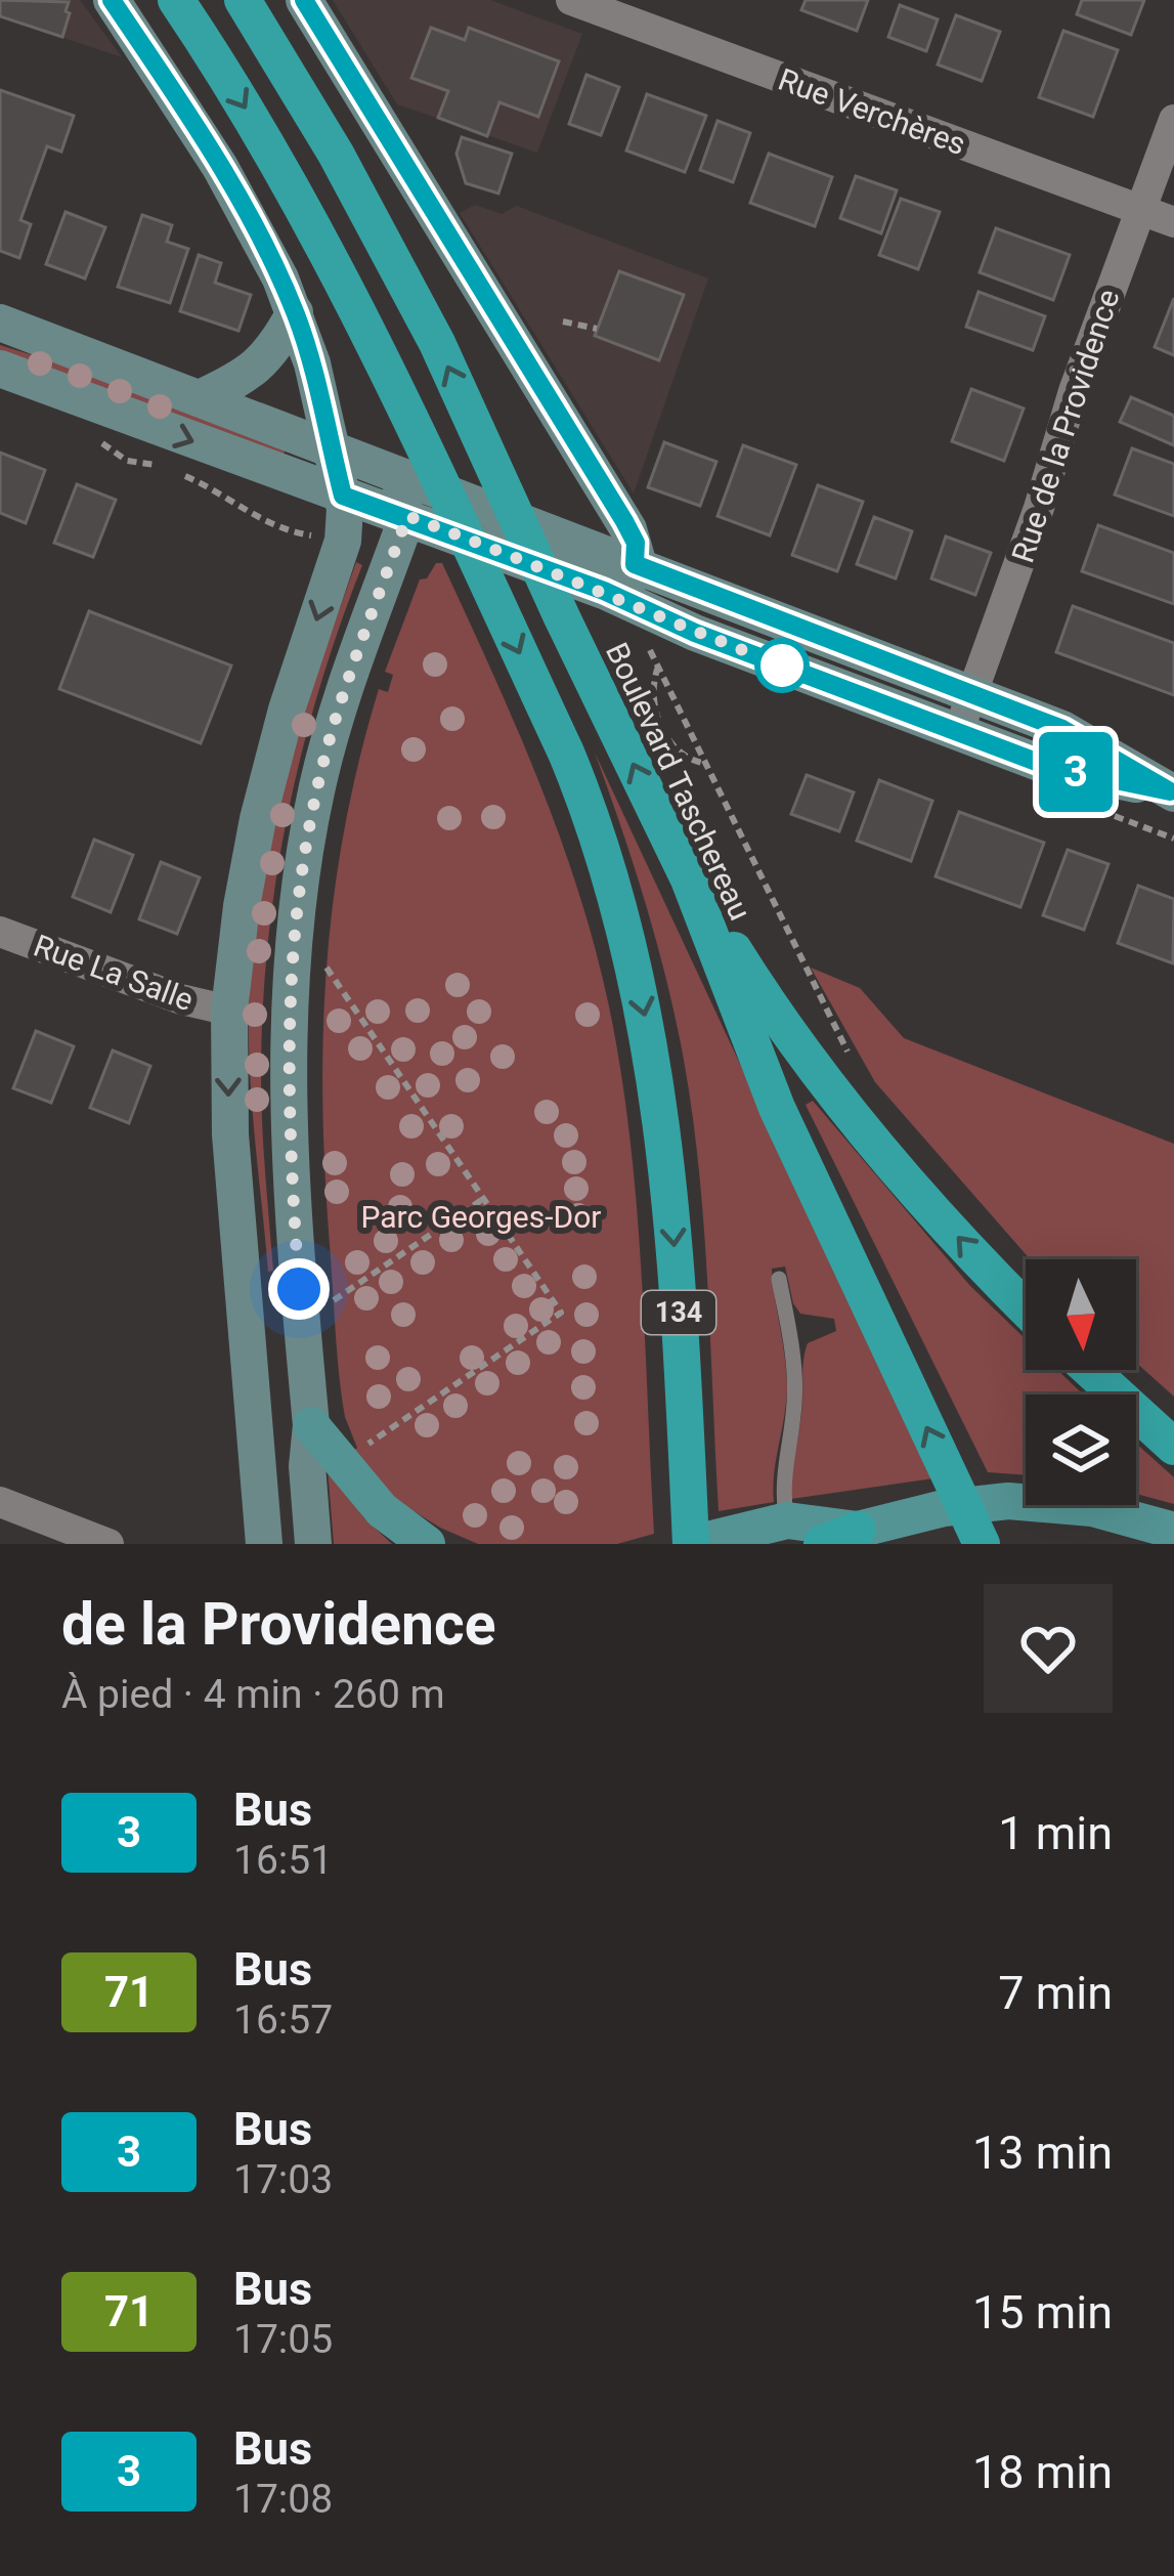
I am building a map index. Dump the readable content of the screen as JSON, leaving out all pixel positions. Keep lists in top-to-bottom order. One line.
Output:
{"streets":{"highway":["Boulevard Taschereau","134"],"street":["Rue Verchères","Rue de la Providence","Rue La Salle"]},"crossings":[["Rue Verchères","Rue de la Providence"]],"parks":["Parc Georges-Dor"],"lines":["bus line 3"],"north":"bottom","page":{"on_map":"3","heading":["de la Providence","À pied · 4 min · 260 m"],"list":[{"mark":"3","name":"Bus","note":"16:51","value":"1 min"},{"mark":"71","name":"Bus","note":"16:57","value":"7 min"},{"mark":"3","name":"Bus","note":"17:03","value":"13 min"},{"mark":"71","name":"Bus","note":"17:05","value":"15 min"},{"mark":"3","name":"Bus","note":"17:08","value":"18 min"}]}}
